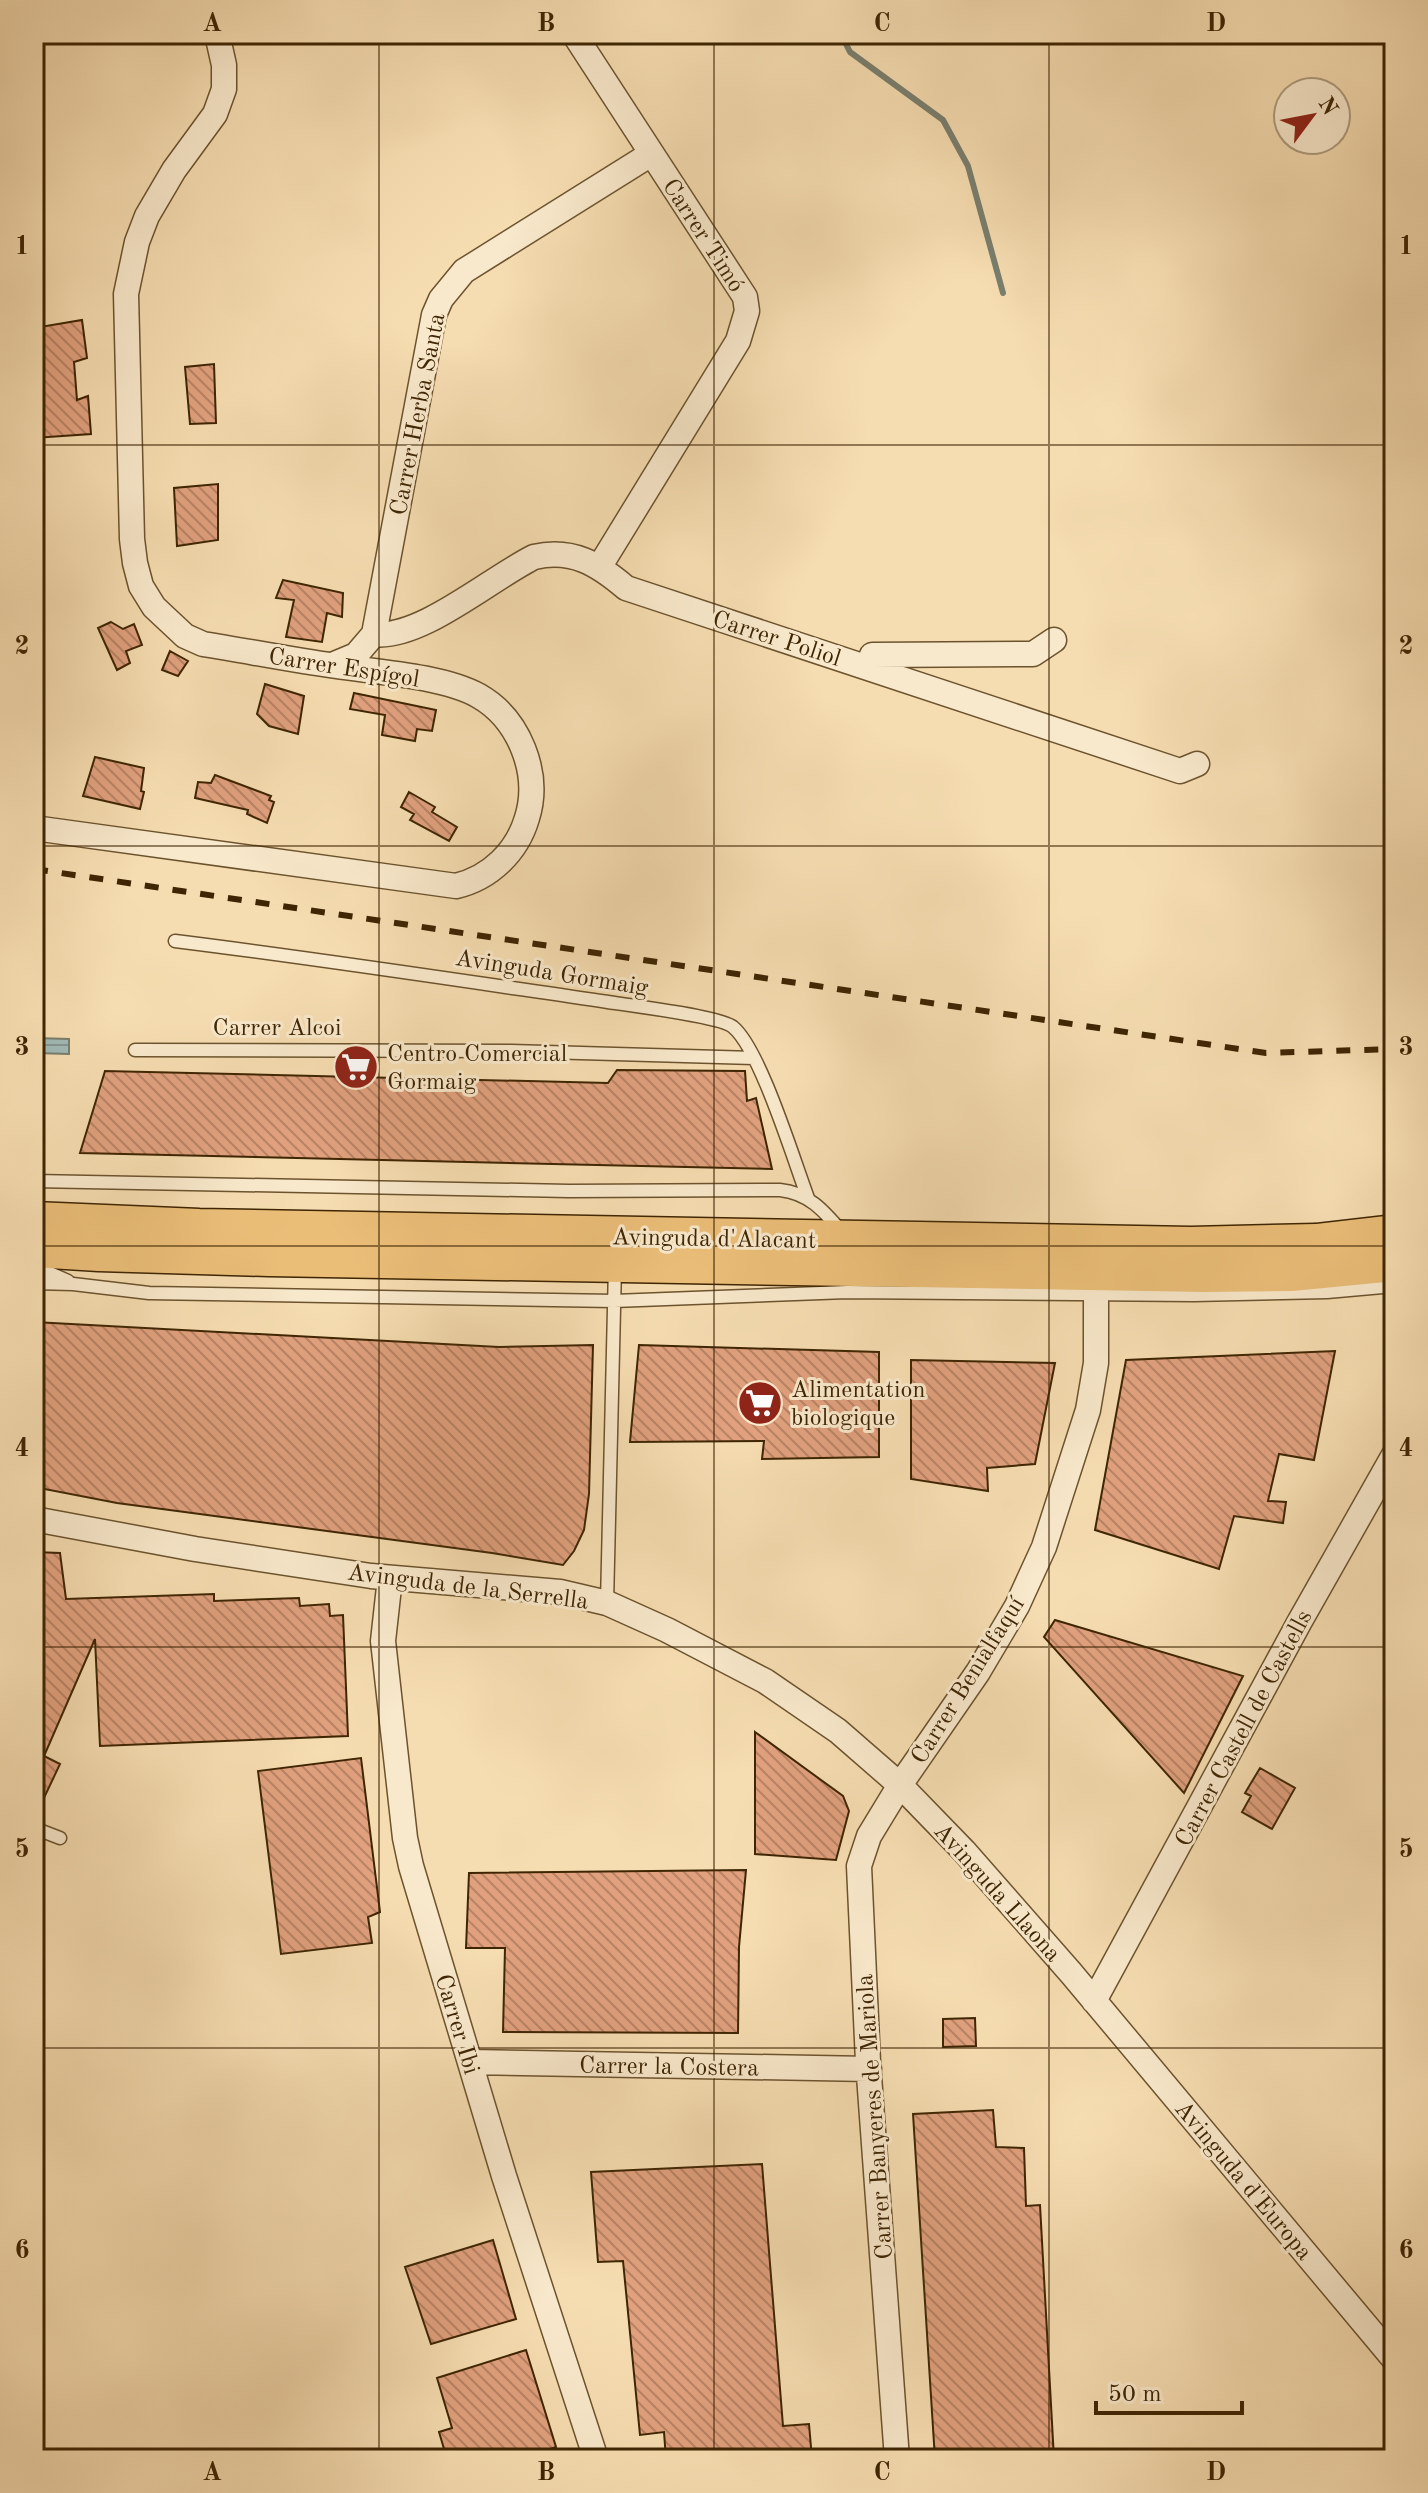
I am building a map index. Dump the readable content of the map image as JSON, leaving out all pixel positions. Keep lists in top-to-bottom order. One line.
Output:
{"streets":{"main road":["Avinguda d'Alacant"],"street":["Carrer Timó","Carrer Herba Santa","Carrer Poliol","Carrer Espígol","Avinguda de la Serrella","Carrer Benialfaquí","Carrer Castell de Castells","Avinguda Llaona","Carrer Ibi","Carrer la Costera","Carrer Banyeres de Mariola","Avinguda d'Europa"],"lane":["Avinguda Gormaig","Carrer Alcoi"]},"crossings":[["Carrer Timó","Carrer Herba Santa"],["Carrer Timó","Carrer Poliol"],["Carrer Herba Santa","Carrer Poliol"],["Avinguda Gormaig","Carrer Alcoi"],["Avinguda de la Serrella","Carrer Benialfaquí"],["Avinguda de la Serrella","Avinguda Llaona"],["Avinguda de la Serrella","Carrer Ibi"],["Avinguda de la Serrella","Carrer Banyeres de Mariola"],["Carrer Benialfaquí","Avinguda Llaona"],["Carrer Benialfaquí","Carrer Banyeres de Mariola"],["Carrer Castell de Castells","Avinguda Llaona"],["Carrer Castell de Castells","Avinguda d'Europa"],["Avinguda Llaona","Carrer Banyeres de Mariola"],["Avinguda Llaona","Avinguda d'Europa"],["Carrer Ibi","Carrer la Costera"],["Carrer la Costera","Carrer Banyeres de Mariola"]],"places":{"supermarket":["Centro Comercial Gormaig","Alimentation biologique"]},"scale_bar":"50 m","north":"top right","grid":{"columns":["A","B","C","D"],"rows":["1","2","3","4","5","6"]}}
